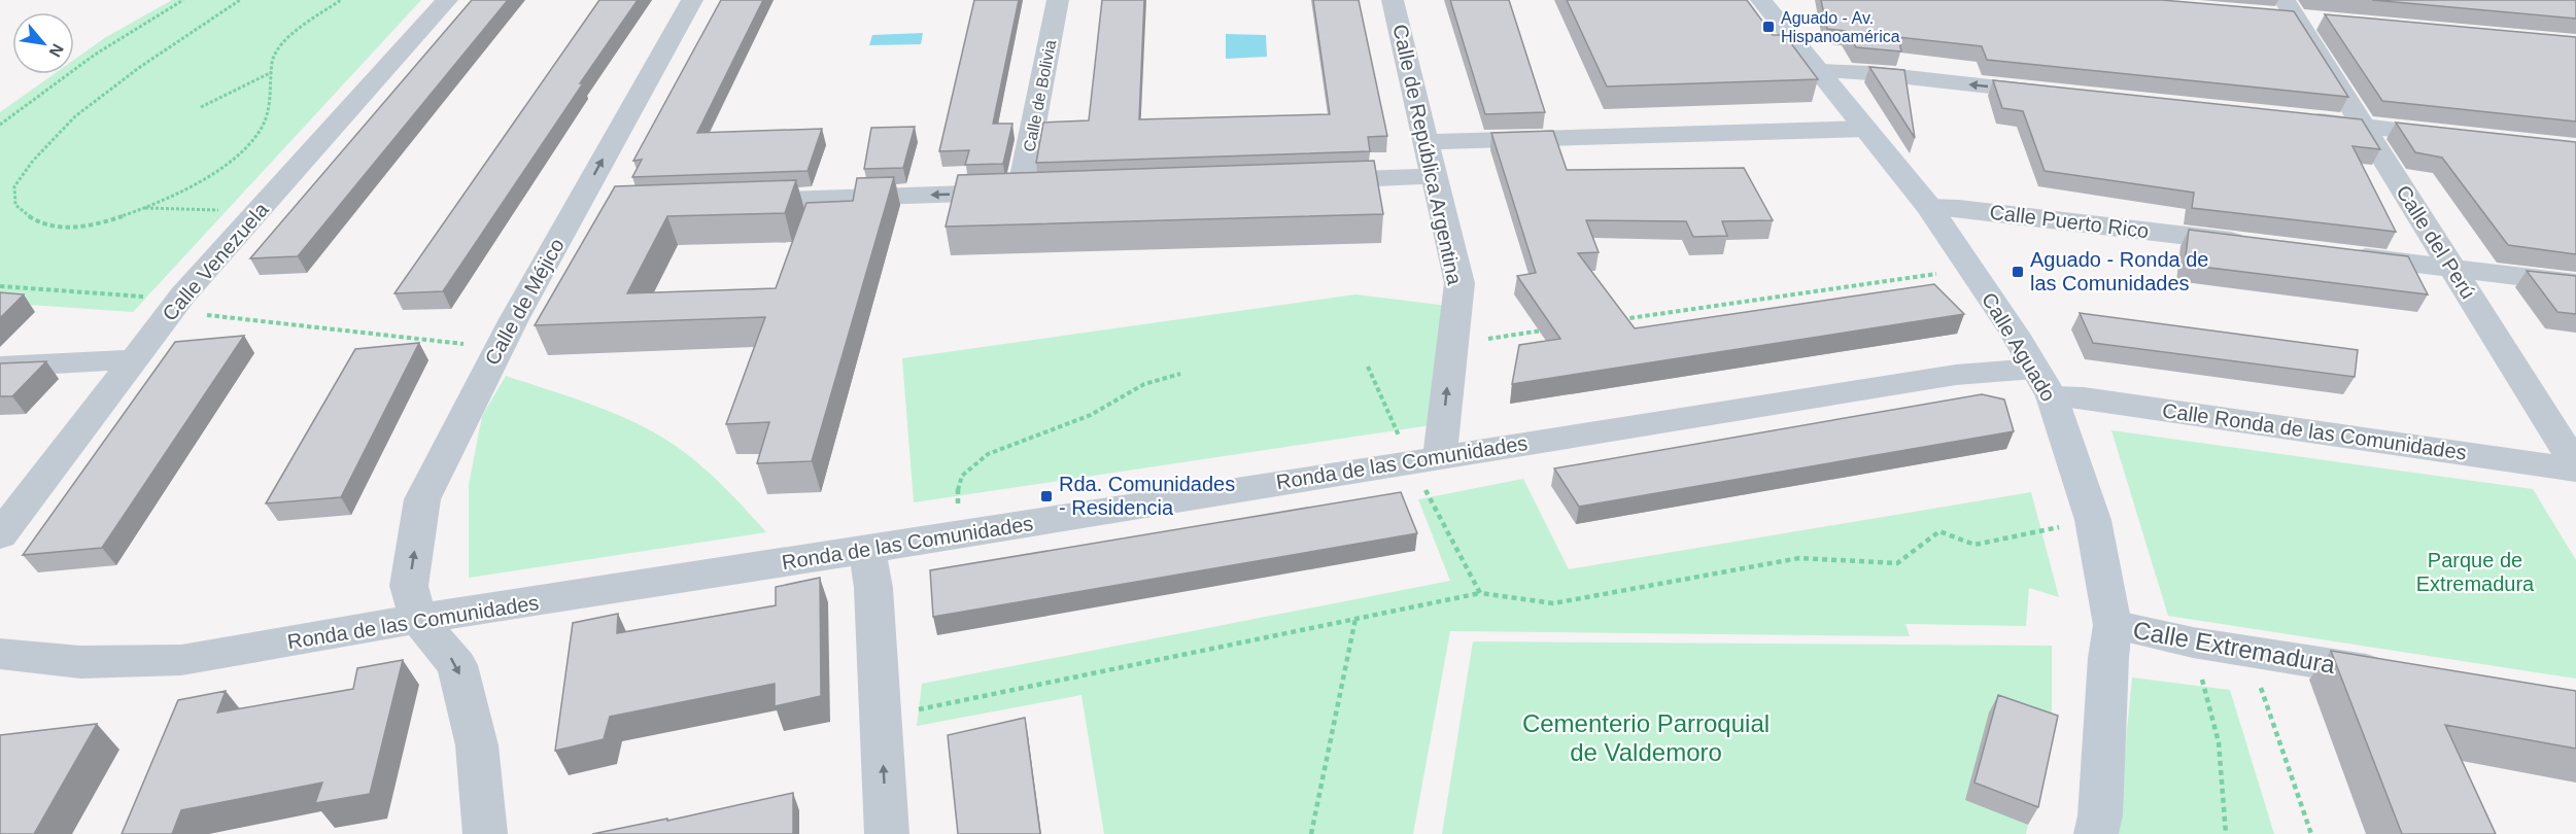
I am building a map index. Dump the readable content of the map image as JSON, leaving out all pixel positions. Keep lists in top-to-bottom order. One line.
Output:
{"streets":{"street":["Calle de Bolivia","Calle de República Argentina","Calle Puerto Rico","Calle del Perú","Calle Venezuela","Calle de Méjico","Calle Aguado","Calle Ronda de las Comunidades","Ronda de las Comunidades","Calle Extremadura"]},"crossings":[["Calle de República Argentina","Ronda de las Comunidades"],["Calle Puerto Rico","Calle Aguado"],["Calle del Perú","Calle Ronda de las Comunidades"],["Calle de Méjico","Ronda de las Comunidades"],["Calle Aguado","Calle Ronda de las Comunidades"],["Calle Aguado","Ronda de las Comunidades"],["Calle Aguado","Calle Extremadura"],["Calle Ronda de las Comunidades","Ronda de las Comunidades"]],"one_way":["Calle de Méjico"],"parks":["Parque de Extremadura","Cementerio Parroquial de Valdemoro"],"places":{"transit":["Aguado - Av. Hispanoamérica","Aguado - Ronda de las Comunidades","Rda. Comunidades - Residencia"]},"north":"bottom right"}
